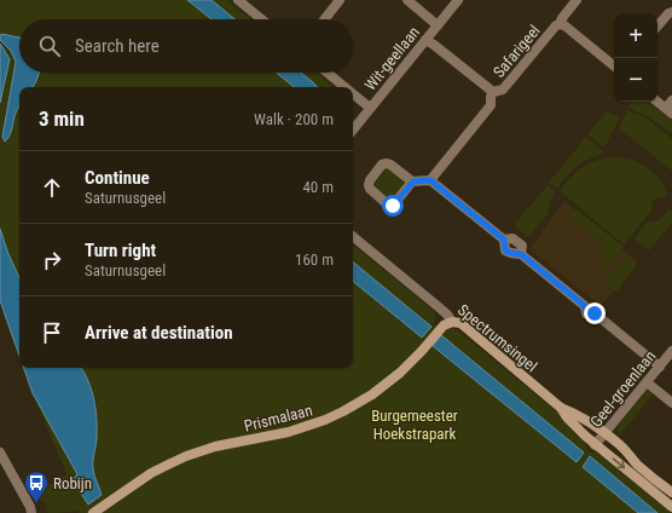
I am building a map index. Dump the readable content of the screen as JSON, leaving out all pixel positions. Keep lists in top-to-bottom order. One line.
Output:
{"streets":{"street":["Safarigeel","Wit-geellaan","Spectrumsingel","Geel-groenlaan","Prismalaan"]},"crossings":[["Spectrumsingel","Geel-groenlaan"],["Spectrumsingel","Prismalaan"]],"parks":["Burgemeester Hoekstrapark"],"places":{"bus stop":["Robijn"]},"page":{"map_buttons":["+","−"],"search":"Search here","heading":["3 min","Walk · 200 m"],"list":[["Continue","Saturnusgeel","40 m"],["Turn right","Saturnusgeel","160 m"],"Arrive at destination"]}}
